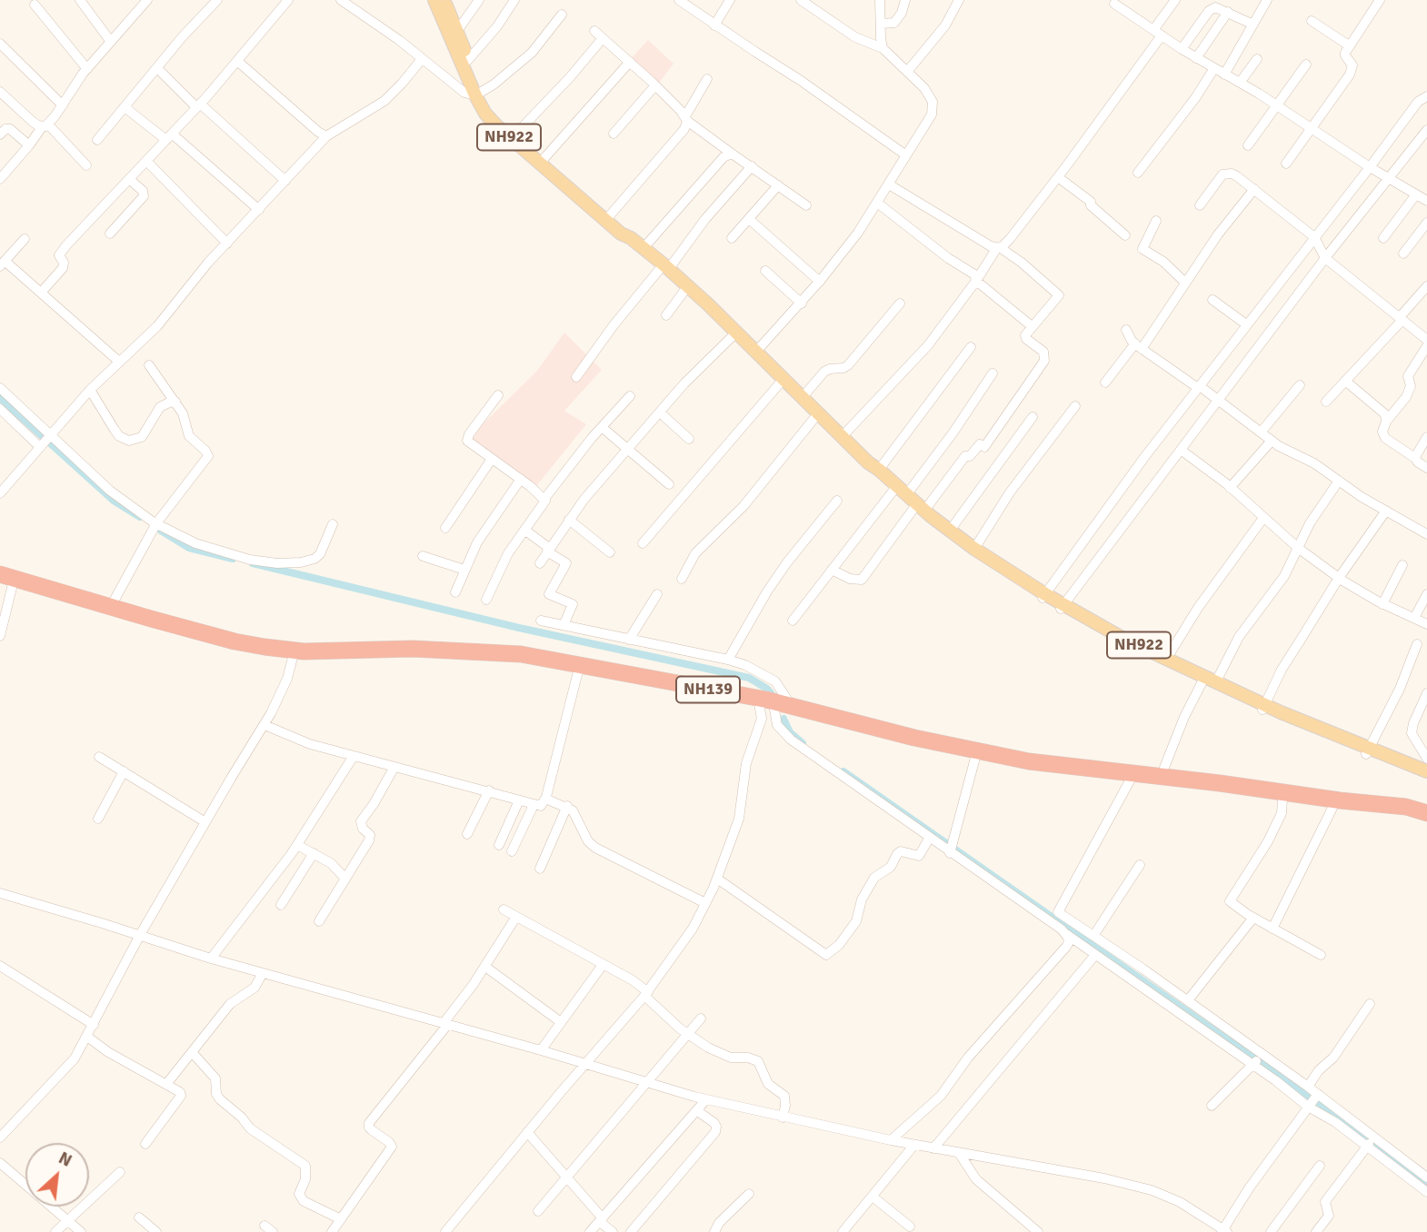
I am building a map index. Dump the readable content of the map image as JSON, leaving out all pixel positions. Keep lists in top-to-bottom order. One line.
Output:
{"streets":{"highway":["NH139"],"main road":["NH922"]},"north":"top right"}
